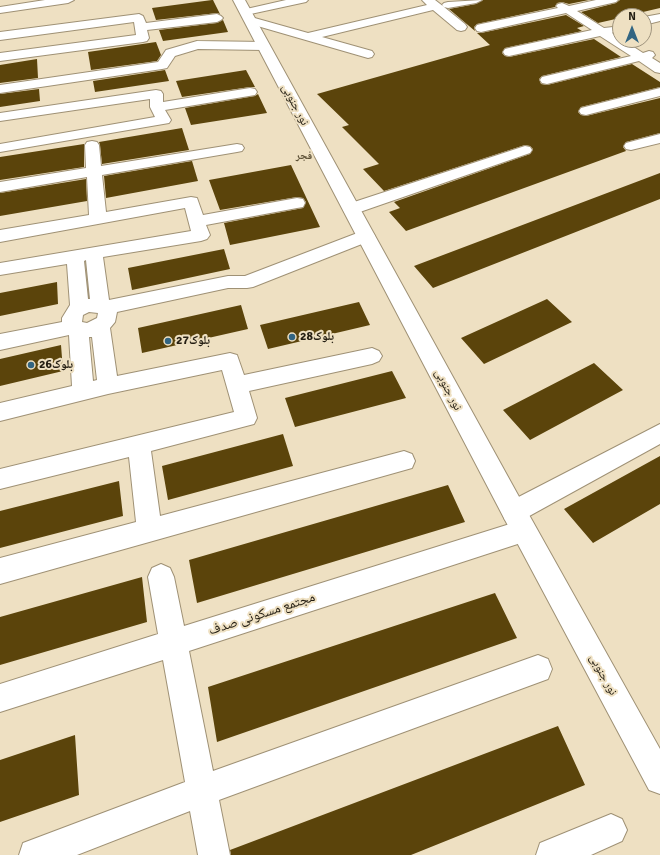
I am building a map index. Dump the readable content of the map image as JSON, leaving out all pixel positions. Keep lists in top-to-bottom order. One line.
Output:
{"streets":{"street":["نور جنوبی","مجتمع مسکونی صدف"]},"crossings":[["نور جنوبی","مجتمع مسکونی صدف"]],"districts":["فجر"],"places":["بلوک28","بلوک27","بلوک26"],"north":"top"}
